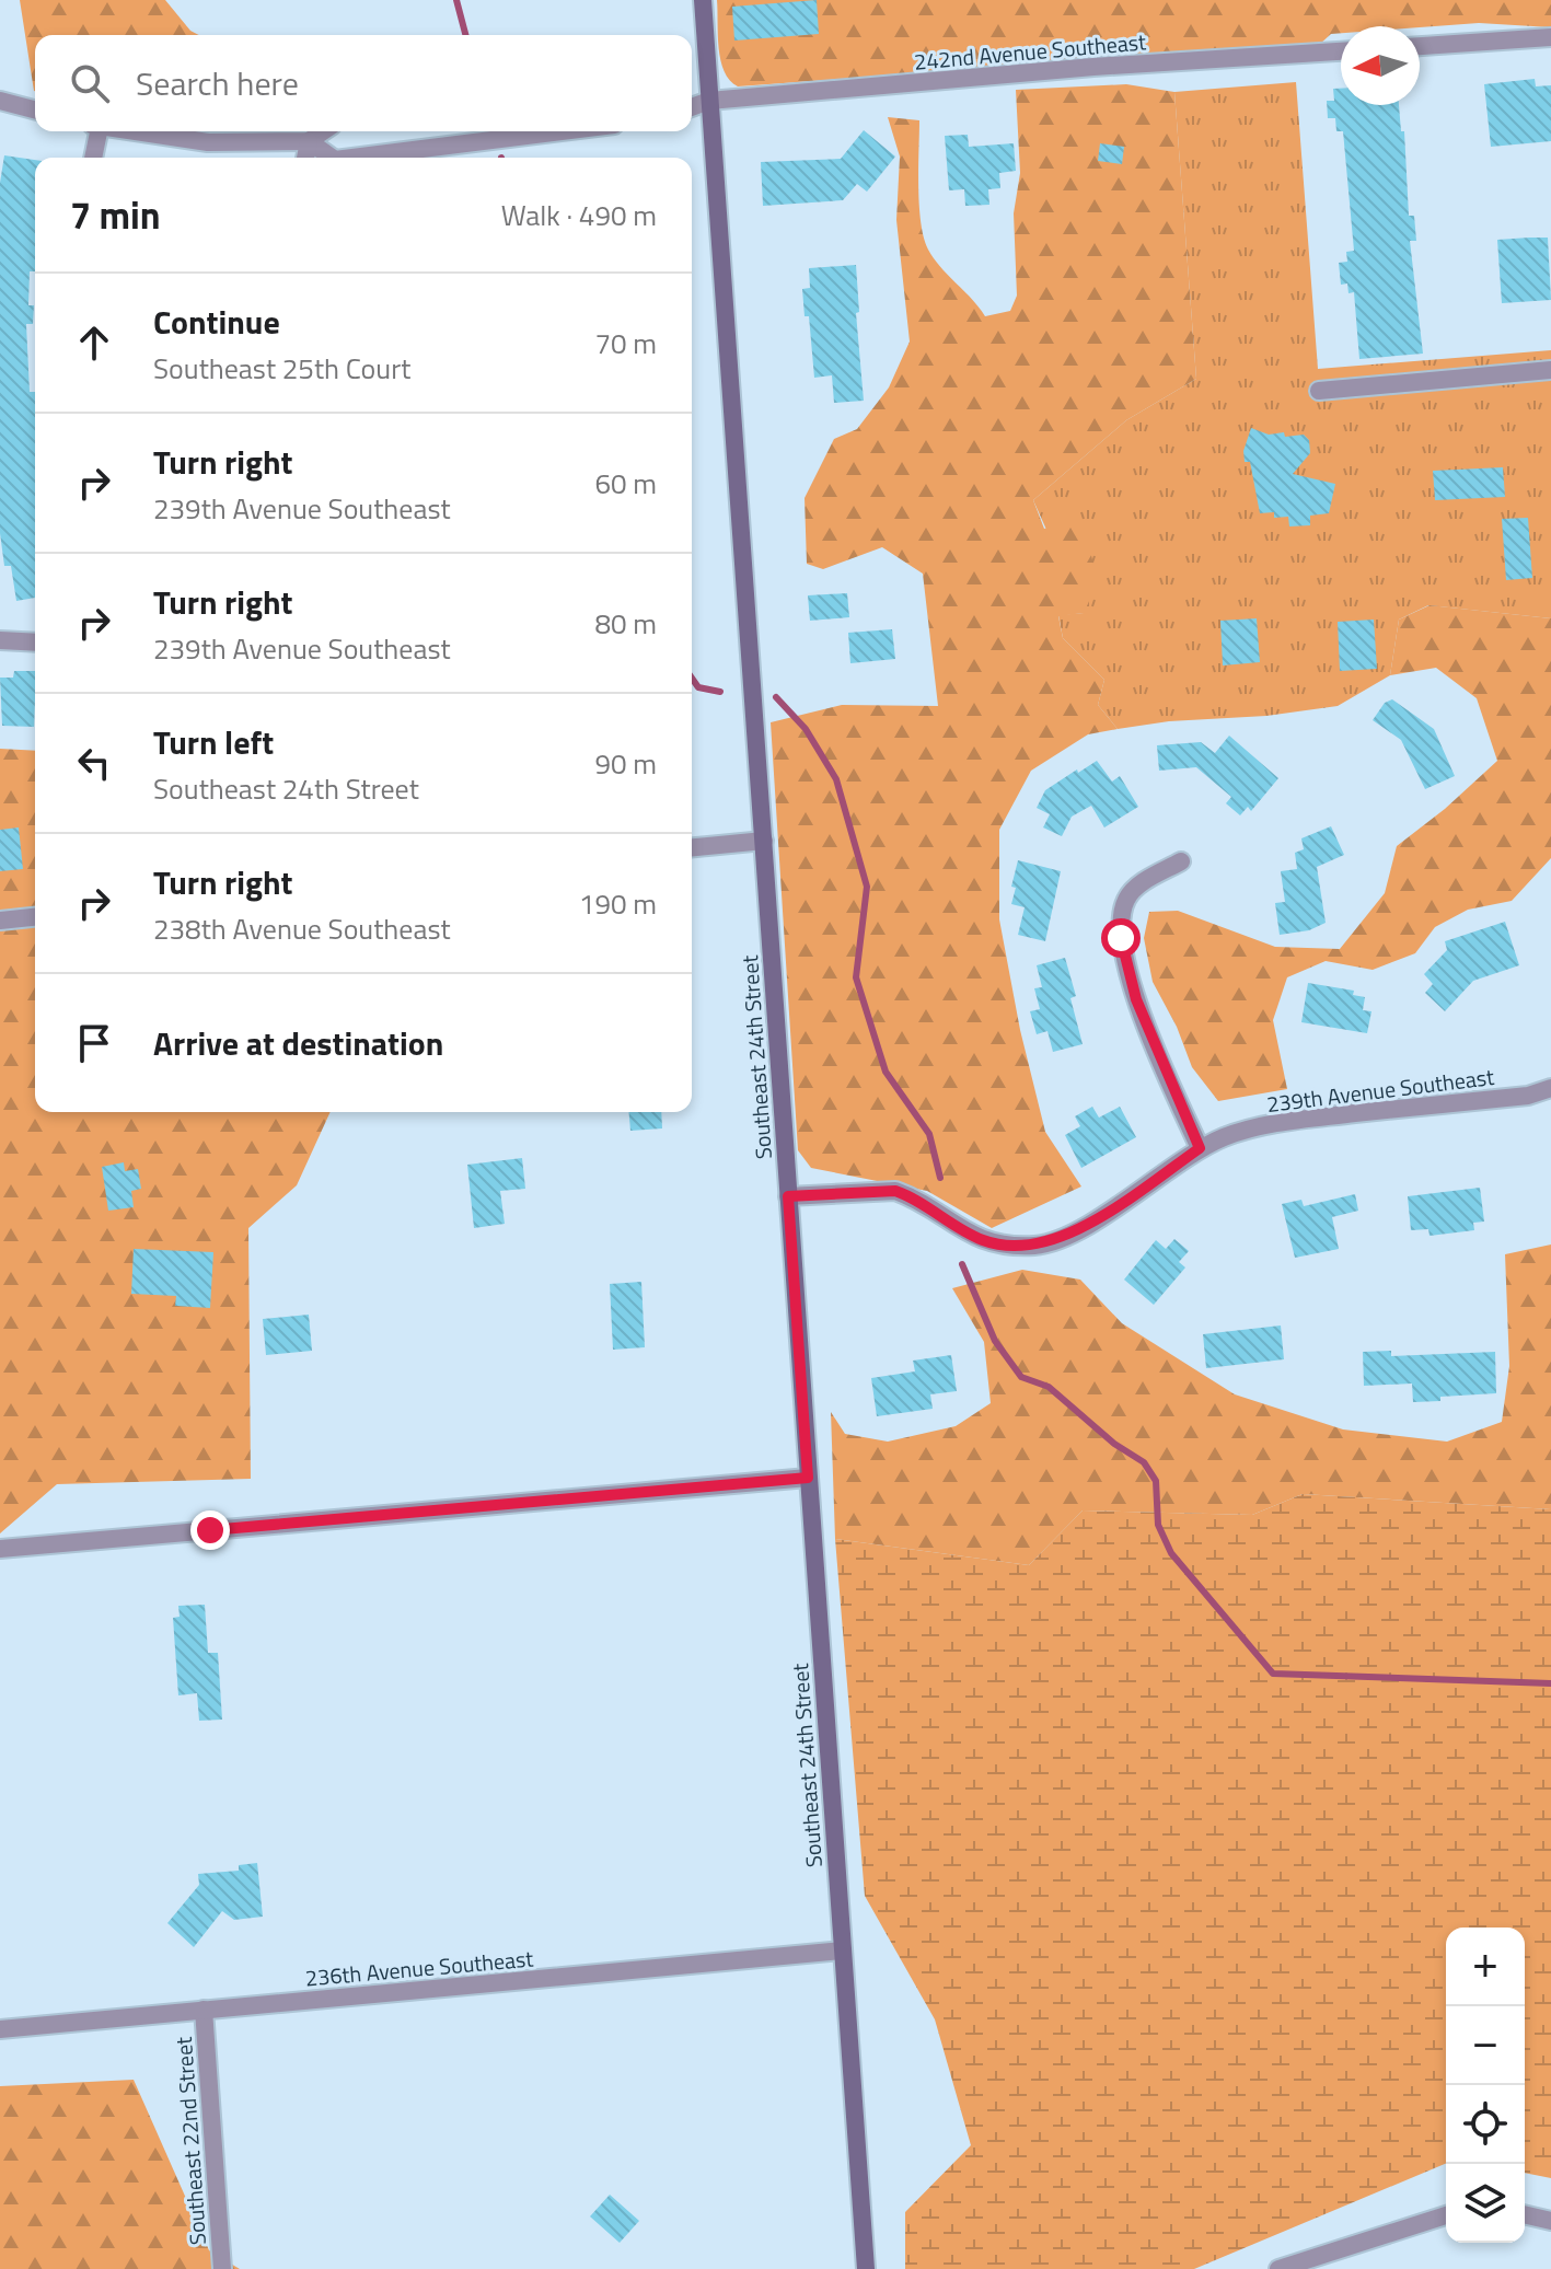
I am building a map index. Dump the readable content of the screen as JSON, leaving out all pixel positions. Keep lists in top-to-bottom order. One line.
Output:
{"streets":{"street":["242nd Avenue Southeast","Southeast 24th Street","239th Avenue Southeast","236th Avenue Southeast","Southeast 22nd Street"]},"crossings":[["242nd Avenue Southeast","Southeast 24th Street"],["Southeast 24th Street","239th Avenue Southeast"],["Southeast 24th Street","236th Avenue Southeast"],["236th Avenue Southeast","Southeast 22nd Street"]],"north":"left","page":{"search":"Search here","heading":["7 min","Walk · 490 m"],"list":[["Continue","Southeast 25th Court","70 m"],["Turn right","239th Avenue Southeast","60 m"],["Turn right","239th Avenue Southeast","80 m"],["Turn left","Southeast 24th Street","90 m"],["Turn right","238th Avenue Southeast","190 m"],"Arrive at destination"],"map_buttons":["+","−"]}}
